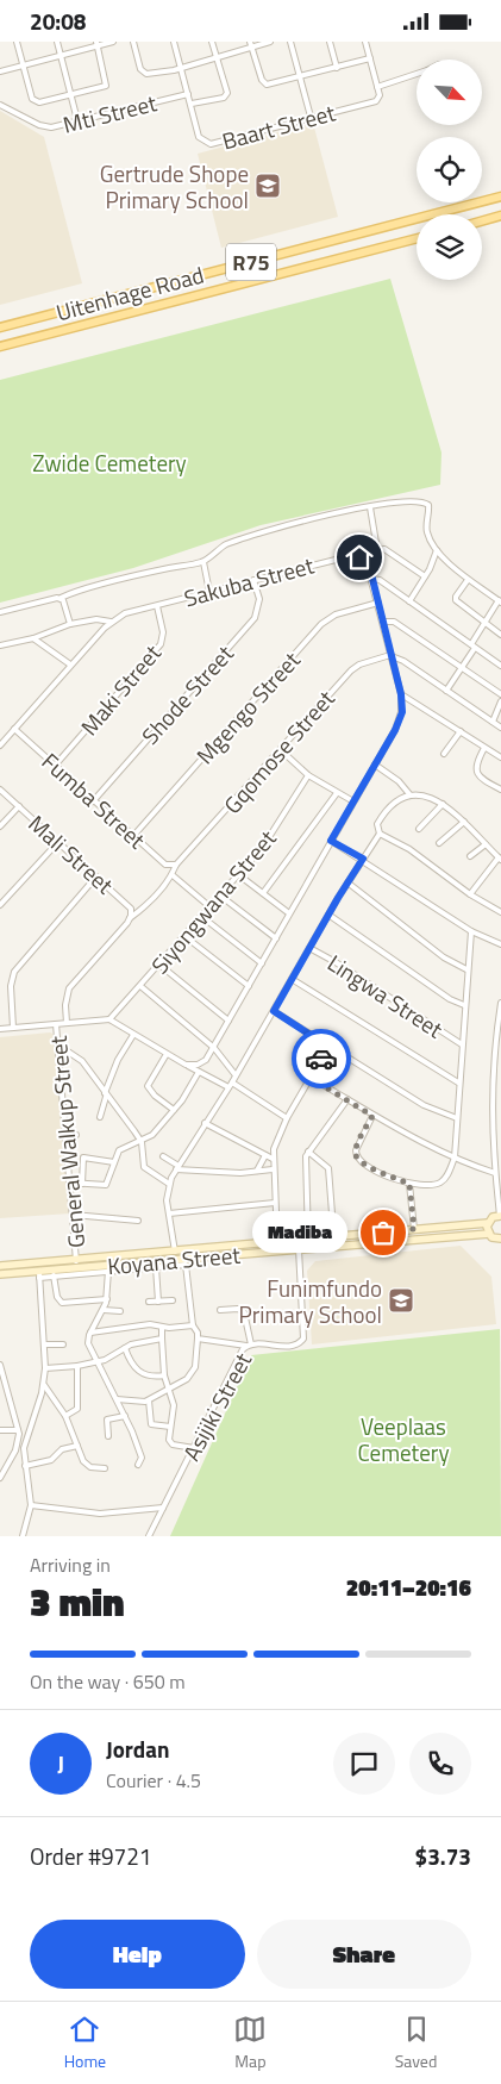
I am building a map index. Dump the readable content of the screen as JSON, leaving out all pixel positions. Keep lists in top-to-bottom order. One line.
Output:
{"streets":{"main road":["R75","Uitenhage Road","Koyana Street"],"street":["Mti Street","Baart Street","Sakuba Street","Maki Street","Shode Street","Mgengo Street","Gqomose Street","Fumba Street","Mali Street","Siyongwana Street","Lingwa Street","General Walkup Street","Asijiki Street"]},"crossings":[["Mti Street","Baart Street"],["Sakuba Street","Maki Street"],["Sakuba Street","Shode Street"],["Sakuba Street","Fumba Street"],["Maki Street","Fumba Street"],["Shode Street","Fumba Street"],["Mgengo Street","Fumba Street"],["Gqomose Street","Fumba Street"],["General Walkup Street","Koyana Street"],["Koyana Street","Asijiki Street"]],"parks":["Zwide Cemetery","Veeplaas Cemetery"],"places":{"school or university":["Gertrude Shope Primary School","Funimfundo Primary School"],"other":["Madiba"]},"north":"bottom right","page":{"status":"20:08","bubble":"Madiba","heading":["3 min","Arriving in","20:11–20:16"],"panel":["Jordan","Courier · 4.5","Order #9721","$3.73"],"bar":"On the way · 650 m","round":"J","buttons":["Help","Share"],"tabs":["Home","Map","Saved"]}}
